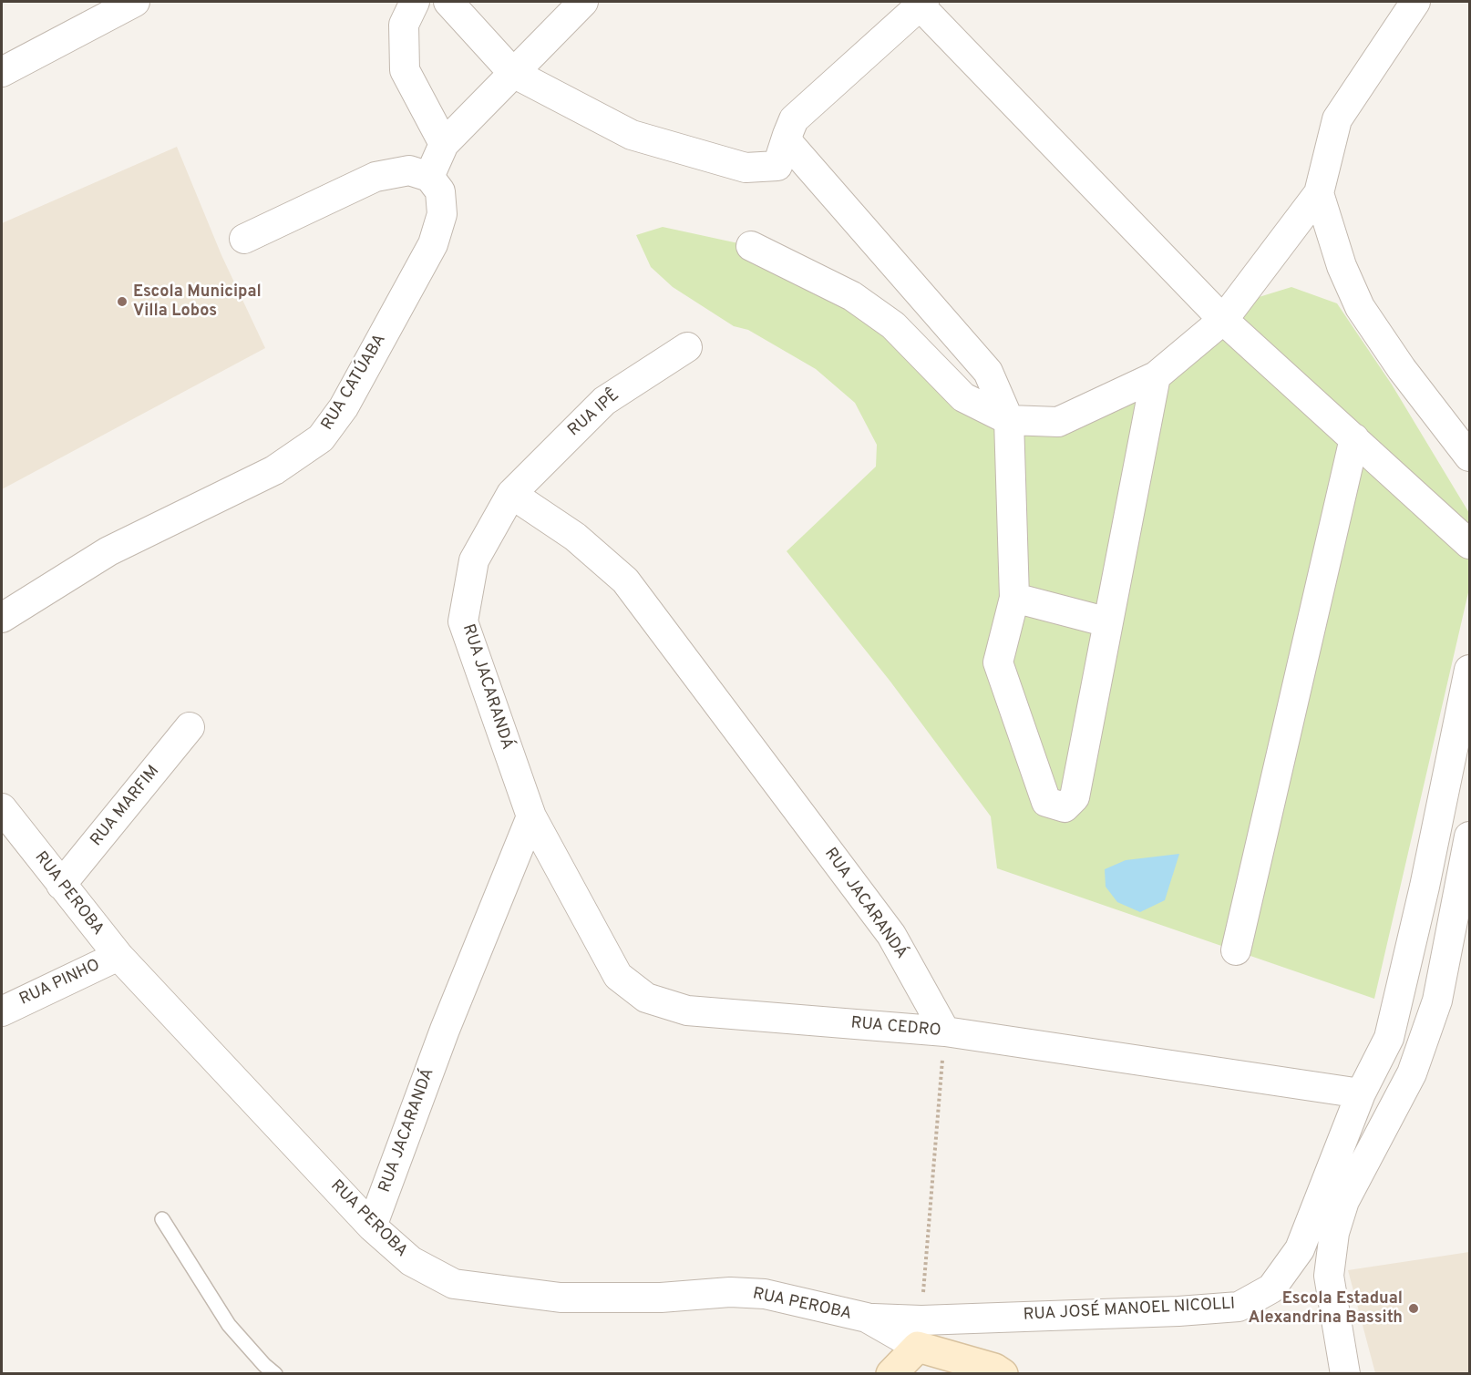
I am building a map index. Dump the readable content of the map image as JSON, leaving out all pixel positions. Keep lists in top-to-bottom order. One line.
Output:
{"streets":{"street":["RUA CATÚABA","RUA IPÊ","RUA JACARANDÁ","RUA MARFIM","RUA PEROBA","RUA PINHO","RUA CEDRO","RUA JOSÉ MANOEL NICOLLI"]},"crossings":[["RUA IPÊ","RUA JACARANDÁ"],["RUA JACARANDÁ","RUA PEROBA"],["RUA JACARANDÁ","RUA CEDRO"],["RUA MARFIM","RUA PEROBA"],["RUA PEROBA","RUA PINHO"],["RUA PEROBA","RUA JOSÉ MANOEL NICOLLI"],["RUA CEDRO","RUA JOSÉ MANOEL NICOLLI"]],"places":["Escola Municipal Villa Lobos","Escola Estadual Alexandrina Bassith"]}
